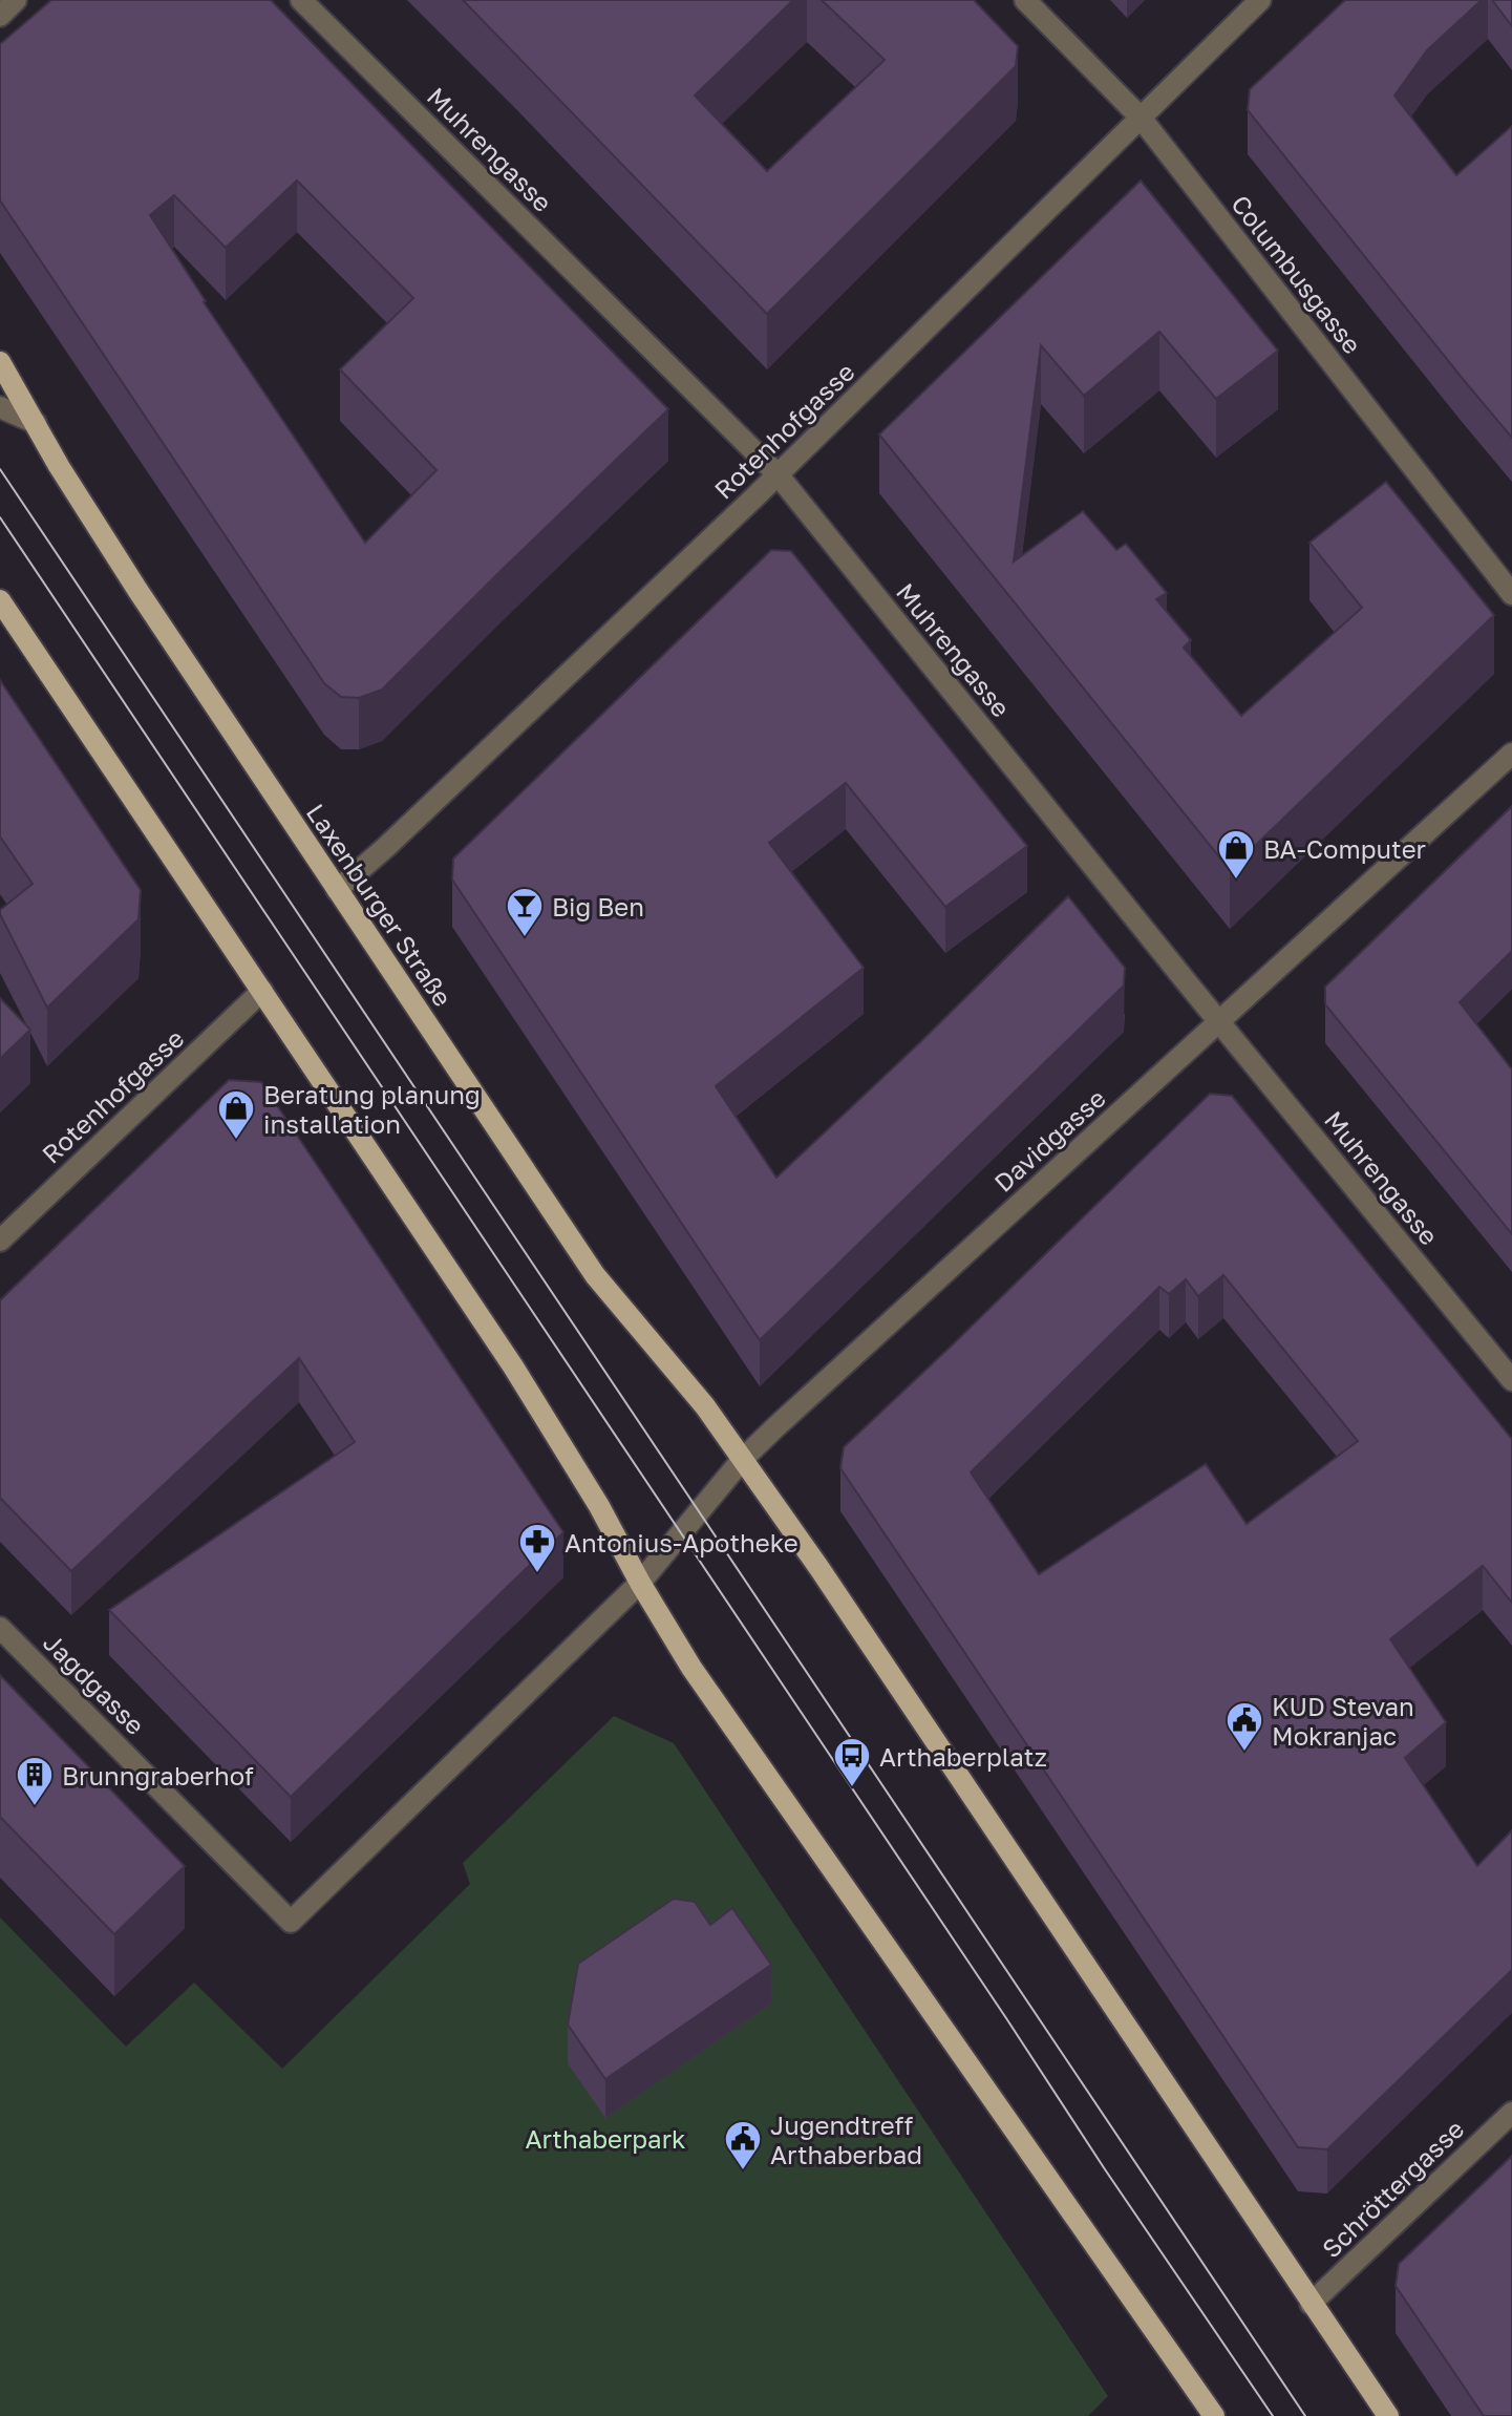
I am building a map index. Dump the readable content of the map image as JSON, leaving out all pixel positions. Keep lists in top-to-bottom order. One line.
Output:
{"streets":{"main road":["Laxenburger Straße"],"street":["Muhrengasse","Columbusgasse","Rotenhofgasse","Davidgasse","Jagdgasse","Schröttergasse"]},"crossings":[["Muhrengasse","Rotenhofgasse"],["Muhrengasse","Davidgasse"],["Columbusgasse","Rotenhofgasse"],["Rotenhofgasse","Laxenburger Straße"],["Laxenburger Straße","Davidgasse"],["Davidgasse","Jagdgasse"]],"parks":["Arthaberpark"],"places":{"shop":["BA-Computer","Beratung planung installation"],"bar":["Big Ben"],"pharmacy":["Antonius-Apotheke"],"public building":["KUD Stevan Mokranjac","Jugendtreff Arthaberbad"],"bus stop":["Arthaberplatz"],"building":["Brunngraberhof"]}}
